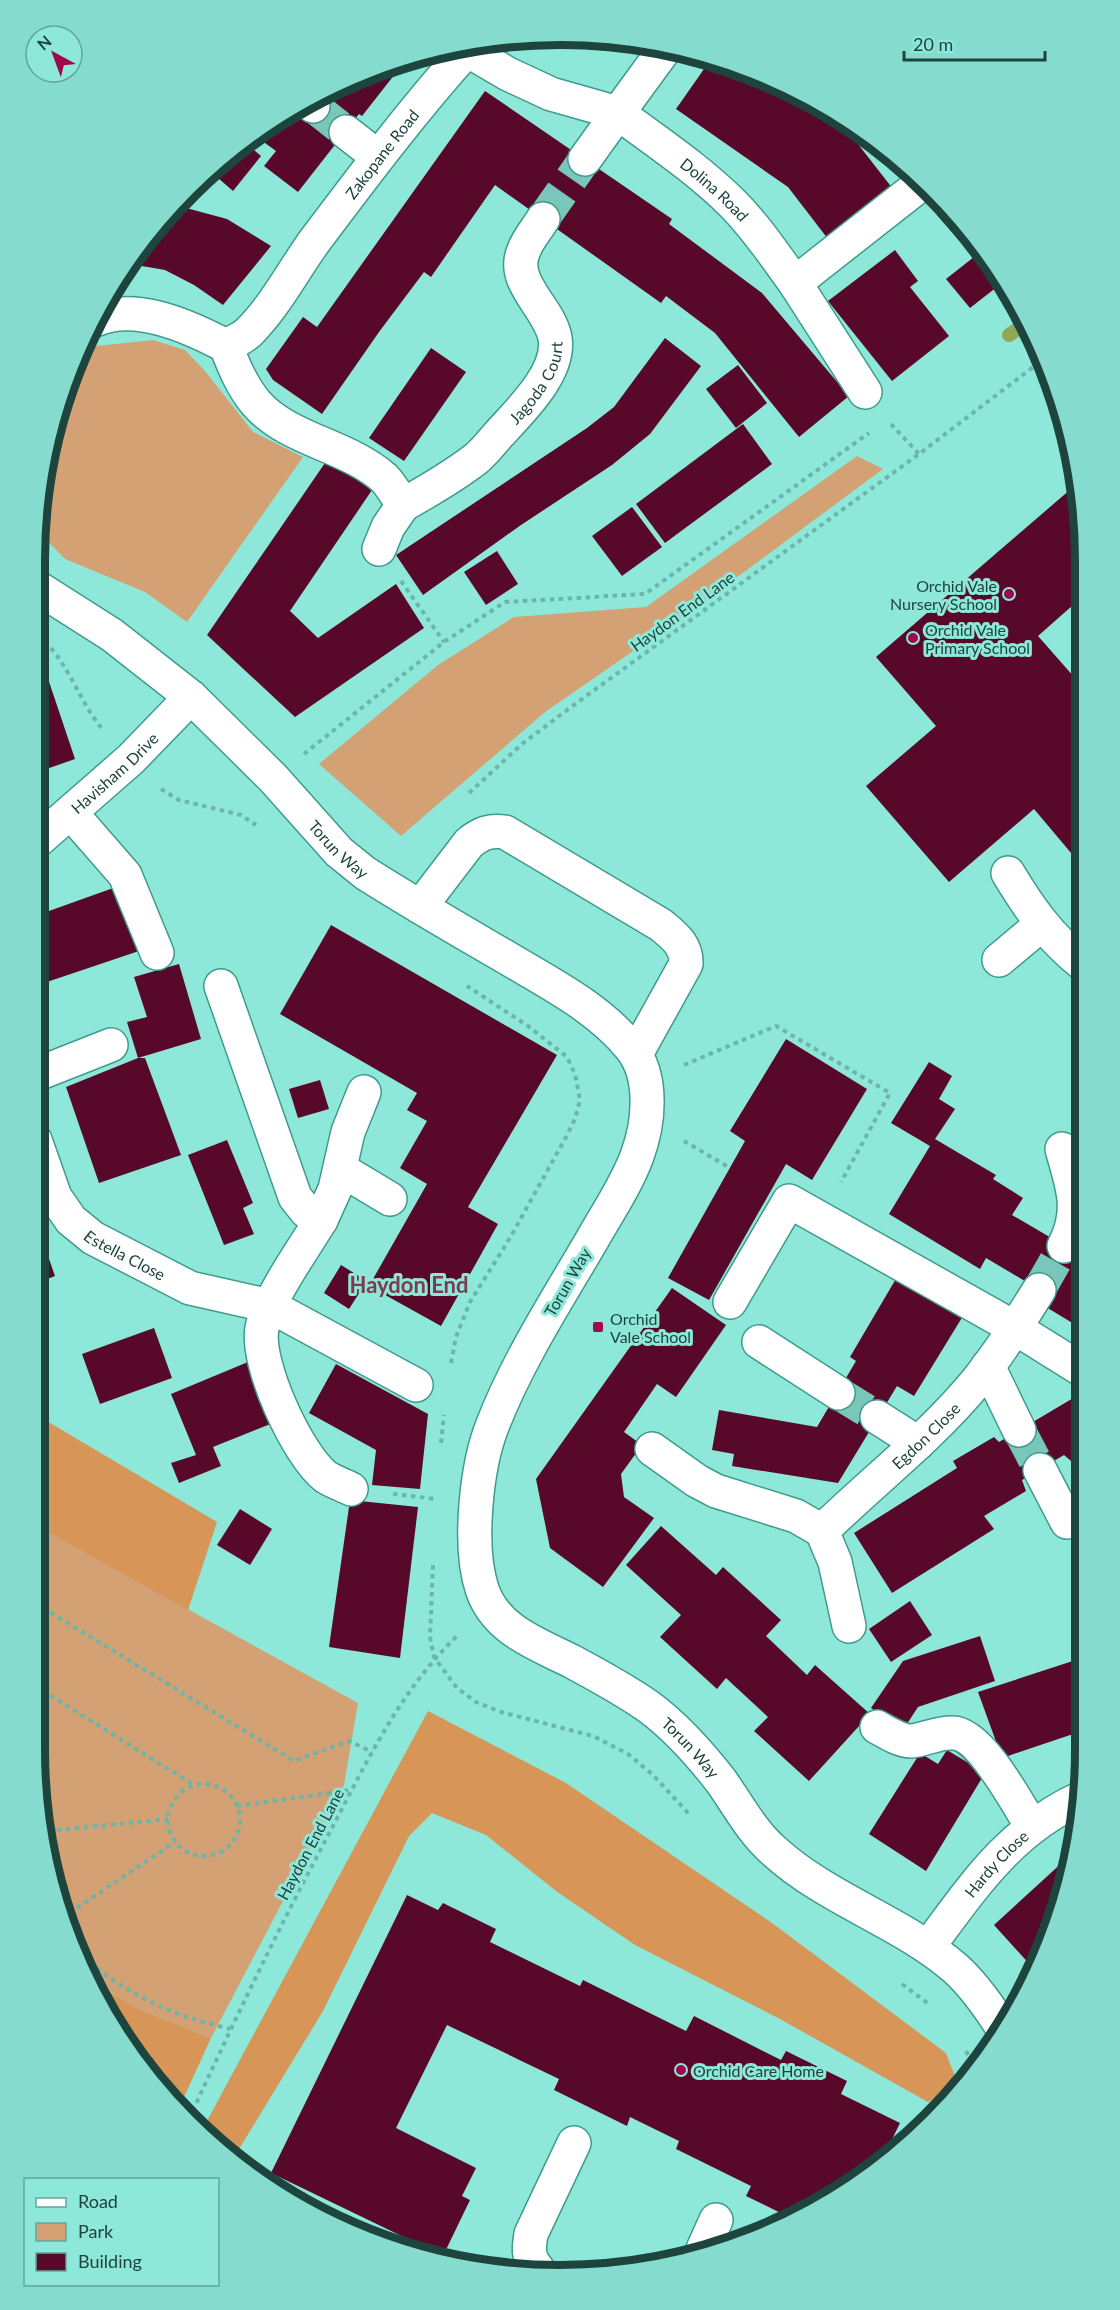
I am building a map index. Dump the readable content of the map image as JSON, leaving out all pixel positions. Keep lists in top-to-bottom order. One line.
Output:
{"streets":{"street":["Zakopane Road","Dolina Road","Jagoda Court","Havisham Drive","Torun Way","Estella Close","Egdon Close","Hardy Close"],"path":["Haydon End Lane"]},"crossings":[["Zakopane Road","Dolina Road"],["Haydon End Lane","Torun Way"],["Havisham Drive","Torun Way"],["Torun Way","Hardy Close"]],"districts":["Haydon End"],"places":{"other":["Orchid Vale Nursery School","Orchid Vale Primary School","Orchid Care Home"],"transit":["Orchid Vale School"]},"legend":["Road","Park","Building"],"scale_bar":"20 m","north":"top left"}
